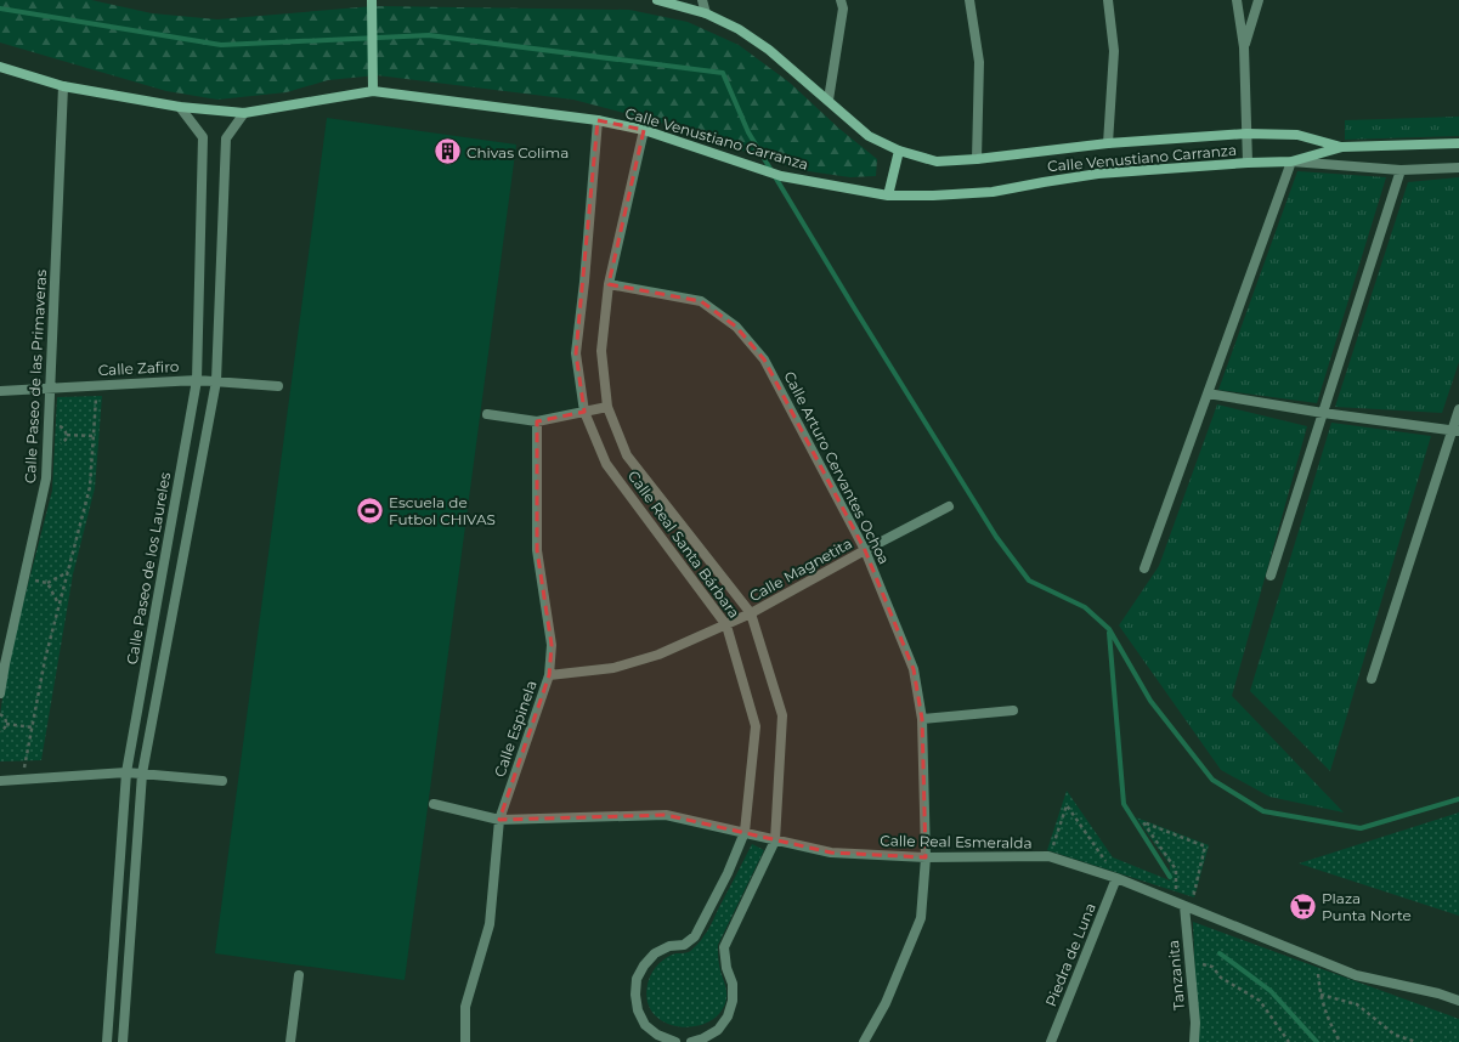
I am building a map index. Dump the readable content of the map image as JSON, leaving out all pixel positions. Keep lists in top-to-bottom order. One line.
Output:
{"streets":{"street":["Calle Venustiano Carranza","Calle Zafiro","Calle Paseo de las Primaveras","Calle Arturo Cervantes Ochoa","Calle Real Santa Bárbara","Calle Paseo de los Laureles","Calle Magnetita","Calle Espinela","Calle Real Esmeralda","Piedra de Luna","Tanzanita"]},"crossings":[["Calle Venustiano Carranza","Calle Paseo de las Primaveras"],["Calle Venustiano Carranza","Calle Real Santa Bárbara"],["Calle Venustiano Carranza","Calle Paseo de los Laureles"],["Calle Zafiro","Calle Paseo de las Primaveras"],["Calle Zafiro","Calle Paseo de los Laureles"],["Calle Arturo Cervantes Ochoa","Calle Real Santa Bárbara"],["Calle Arturo Cervantes Ochoa","Calle Magnetita"],["Calle Arturo Cervantes Ochoa","Calle Real Esmeralda"],["Calle Real Santa Bárbara","Calle Magnetita"],["Calle Real Santa Bárbara","Calle Real Esmeralda"],["Calle Magnetita","Calle Espinela"],["Calle Espinela","Calle Real Esmeralda"],["Calle Real Esmeralda","Piedra de Luna"],["Calle Real Esmeralda","Tanzanita"]],"places":{"building":["Chivas Colima"],"sports":["Escuela de Futbol CHIVAS"],"supermarket":["Plaza Punta Norte"]}}
